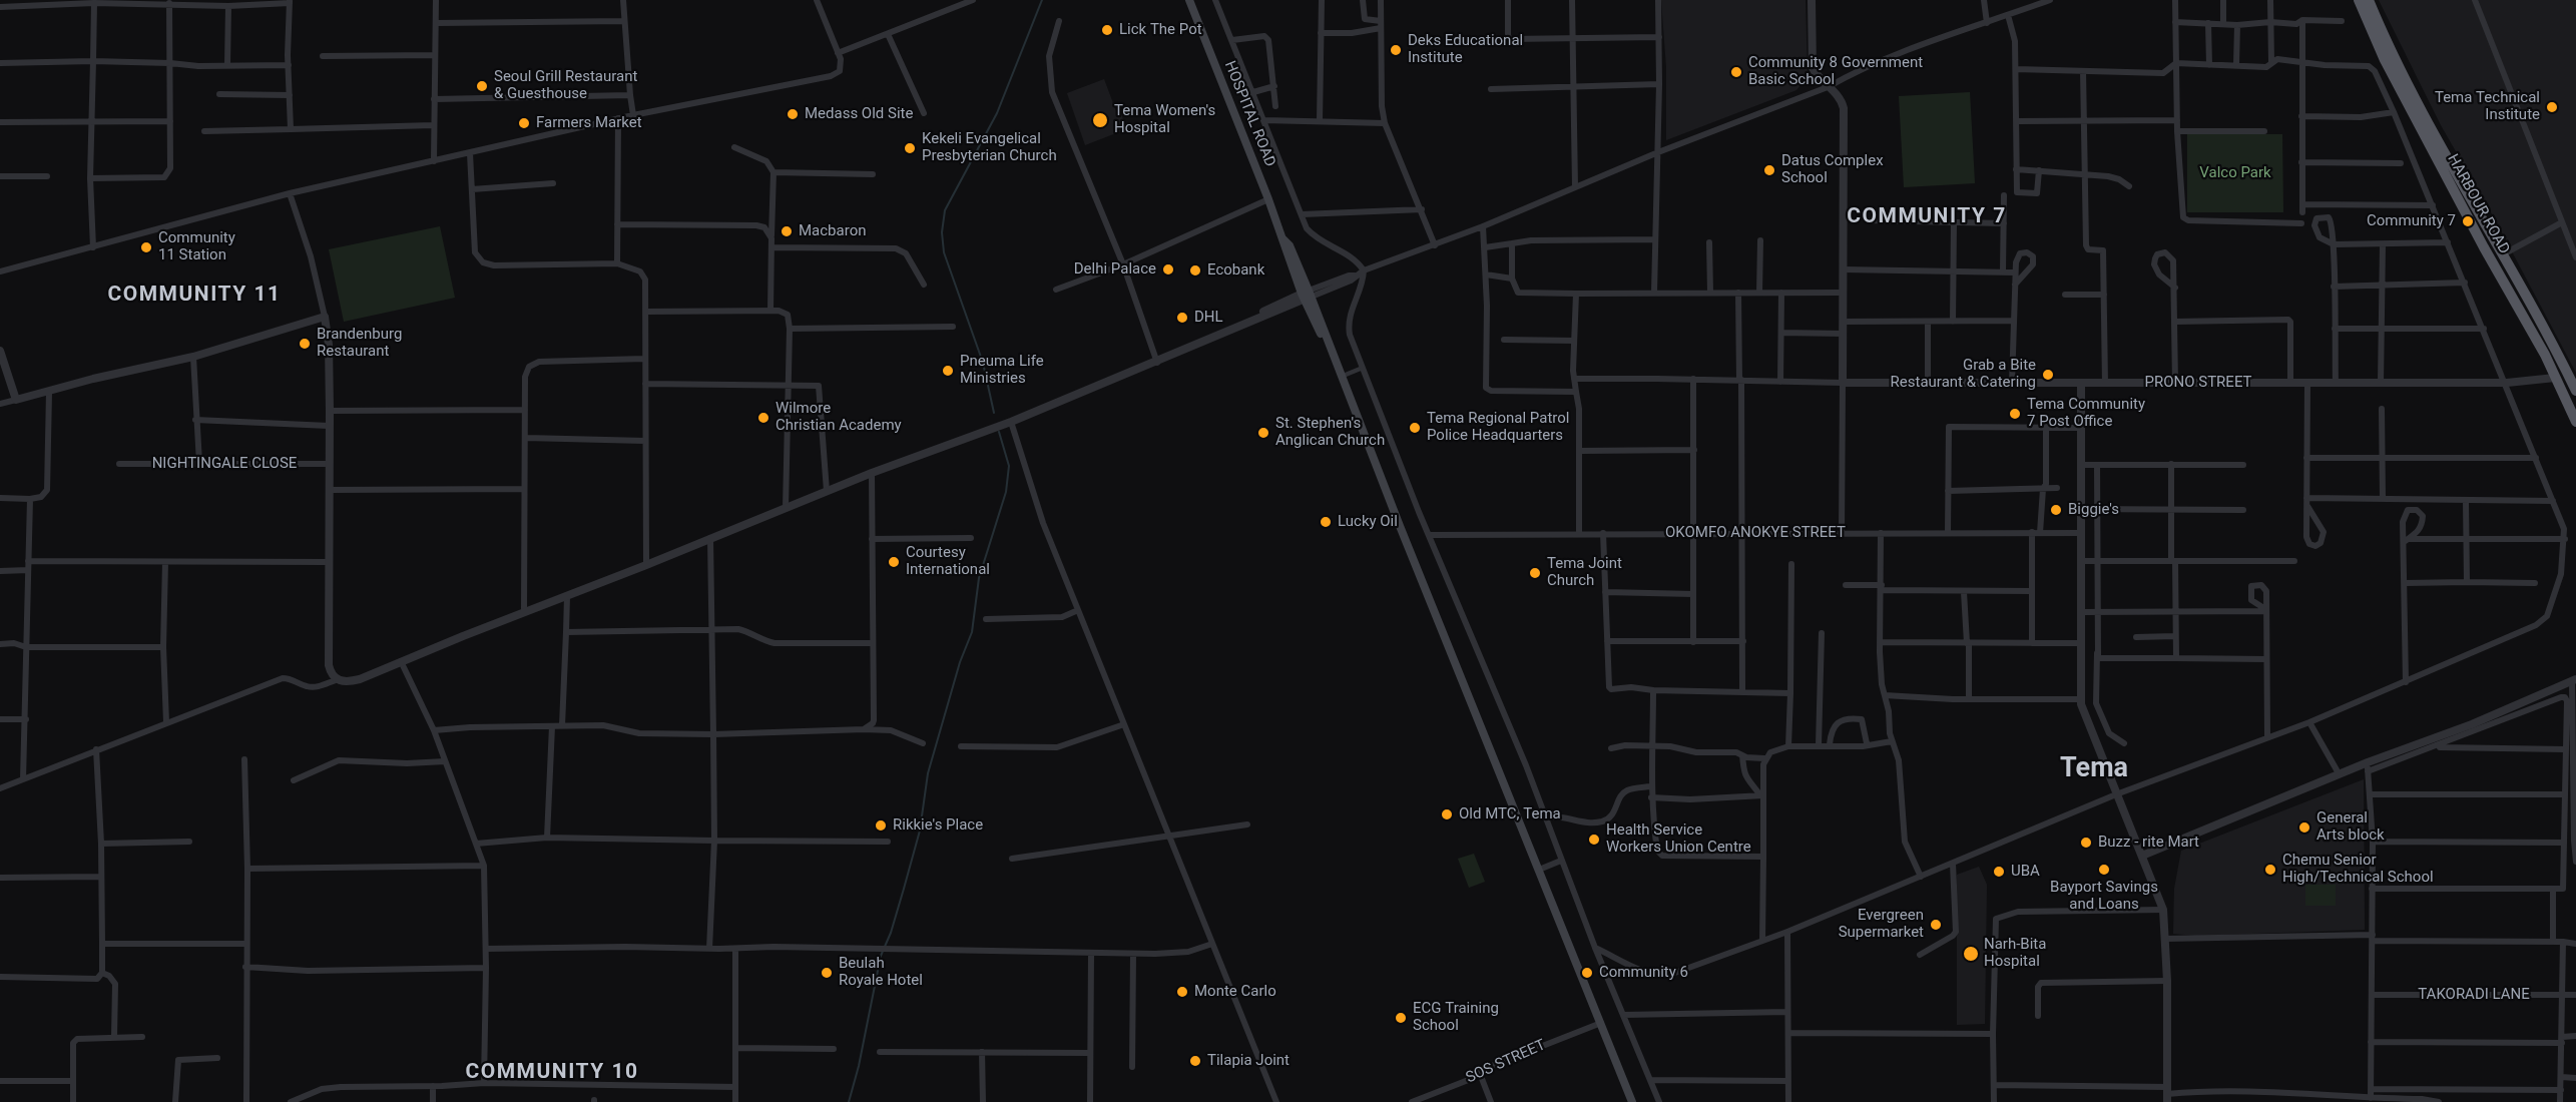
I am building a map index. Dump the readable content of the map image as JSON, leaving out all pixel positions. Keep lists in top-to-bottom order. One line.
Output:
{"streets":{"highway":["HARBOUR ROAD"],"main road":["HOSPITAL ROAD"],"street":["PRONO STREET","NIGHTINGALE CLOSE","OKOMFO ANOKYE STREET","TAKORADI LANE","SOS STREET"]},"crossings":[["HOSPITAL ROAD","SOS STREET"],["HARBOUR ROAD","PRONO STREET"]],"districts":["COMMUNITY 7","COMMUNITY 11","Tema","COMMUNITY 10"],"parks":["Valco Park"],"places":["Lick The Pot","Deks Educational Institute","Community 8 Government Basic School","Seoul Grill Restaurant & Guesthouse","Tema Technical Institute","Medass Old Site","Tema Women's Hospital","Farmers Market","Kekeli Evangelical Presbyterian Church","Datus Complex School","Community 7","Macbaron","Community 11 Station","Delhi Palace","Ecobank","DHL","Brandenburg Restaurant","Pneuma Life Ministries","Grab a Bite Restaurant & Catering","Tema Community 7 Post Office","Wilmore Christian Academy","Tema Regional Patrol Police Headquarters","St. Stephen's Anglican Church","Biggie's","Lucky Oil","Courtesy International","Tema Joint Church","Old MTC, Tema","Rikkie's Place","General Arts block","Health Service Workers Union Centre","Buzz - rite Mart","Bayport Savings and Loans","Chemu Senior High/Technical School","UBA","Evergreen Supermarket","Narh-Bita Hospital","Beulah Royale Hotel","Community 6","Monte Carlo","ECG Training School","Tilapia Joint"]}
